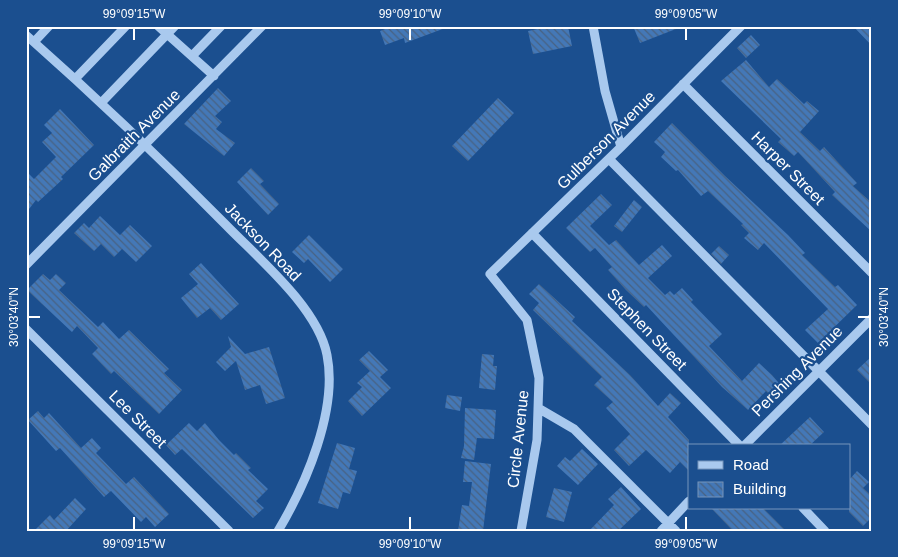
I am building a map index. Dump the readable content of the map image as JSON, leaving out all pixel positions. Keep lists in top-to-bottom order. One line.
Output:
{"streets":{"street":["Galbraith Avenue","Gulberson Avenue","Harper Street","Jackson Road","Stephen Street","Pershing Avenue","Lee Street","Circle Avenue"]},"crossings":[["Galbraith Avenue","Jackson Road"],["Gulberson Avenue","Harper Street"],["Gulberson Avenue","Stephen Street"],["Gulberson Avenue","Circle Avenue"]],"legend":["Road","Building"],"coordinates":["99°09'15\"W","99°09'10\"W","99°09'05\"W","30°03'40\"N"]}
